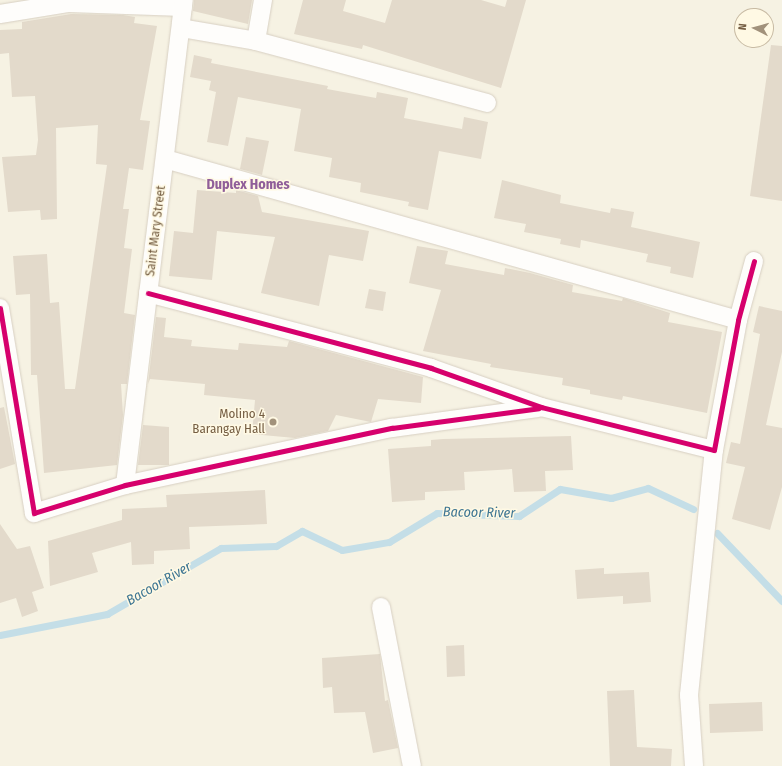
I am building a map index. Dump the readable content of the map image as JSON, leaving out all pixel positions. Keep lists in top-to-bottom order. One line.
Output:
{"streets":{"street":["Saint Mary Street"]},"districts":["Duplex Homes"],"water":["Bacoor River"],"places":["Molino 4 Barangay Hall"],"north":"left"}
